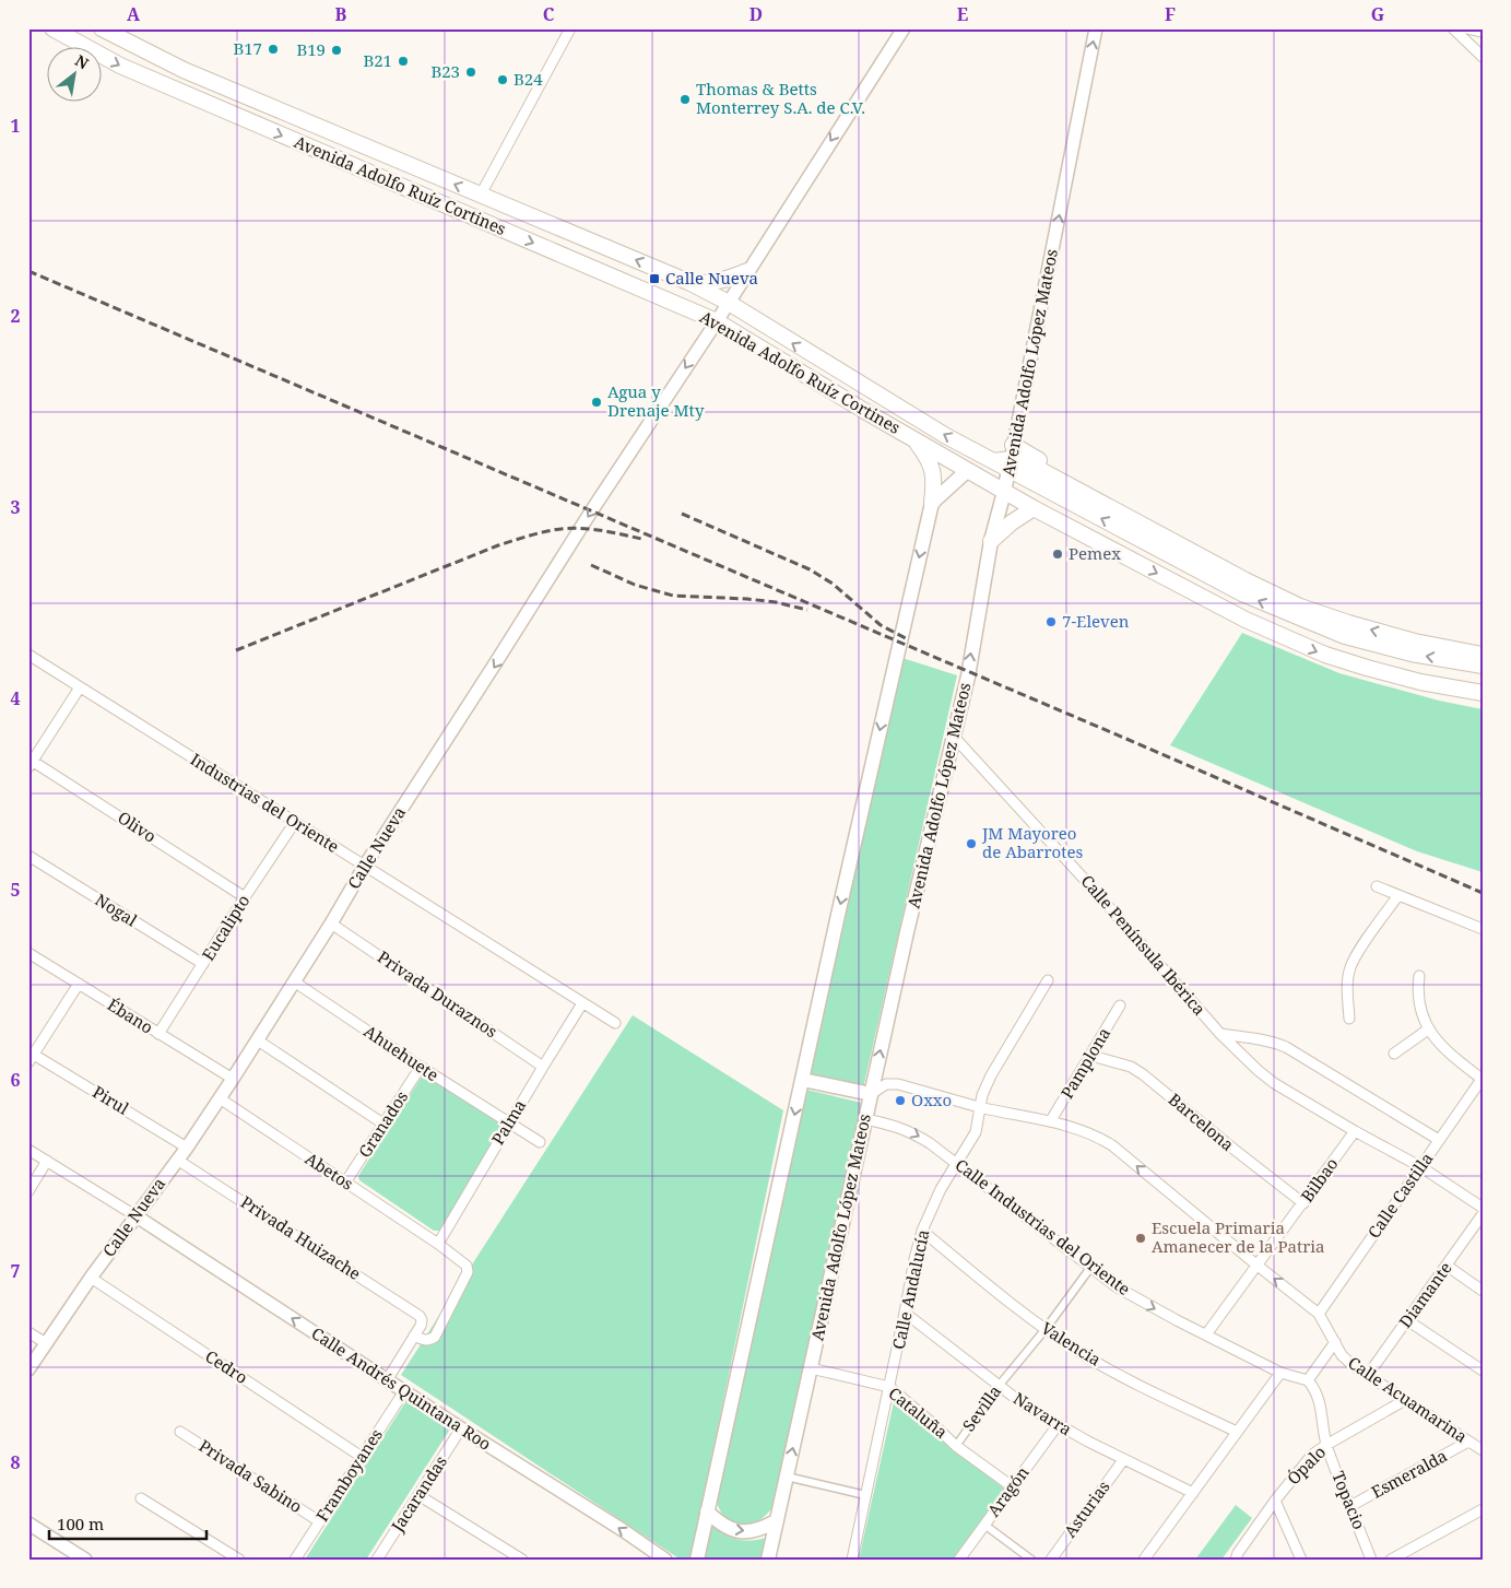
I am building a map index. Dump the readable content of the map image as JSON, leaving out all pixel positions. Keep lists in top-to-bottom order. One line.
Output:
{"streets":{"main road":["Avenida Adolfo Ruíz Cortines","Avenida Adolfo López Mateos"],"street":["Industrias del Oriente","Olivo","Calle Nueva","Nogal","Eucalipto","Calle Península Ibérica","Privada Duraznos","Ébano","Ahuehuete","Pamplona","Pirul","Palma","Barcelona","Granados","Abetos","Bilbao","Calle Castilla","Calle Industrias del Oriente","Privada Huizache","Calle Andalucía","Diamante","Valencia","Cedro","Calle Andrés Quintana Roo","Calle Acuamarina","Sevilla","Cataluña","Navarra","Ópalo","Esmeralda","Framboyanes","Privada Sabino","Aragón","Jacarandas","Topacio","Asturias"]},"crossings":[["Avenida Adolfo Ruíz Cortines","Avenida Adolfo López Mateos"],["Avenida Adolfo Ruíz Cortines","Calle Nueva"],["Avenida Adolfo López Mateos","Calle Península Ibérica"],["Avenida Adolfo López Mateos","Calle Industrias del Oriente"],["Avenida Adolfo López Mateos","Calle Acuamarina"],["Avenida Adolfo López Mateos","Cataluña"],["Industrias del Oriente","Calle Nueva"],["Industrias del Oriente","Eucalipto"],["Industrias del Oriente","Palma"],["Olivo","Eucalipto"],["Calle Nueva","Privada Duraznos"],["Calle Nueva","Ébano"],["Calle Nueva","Ahuehuete"],["Calle Nueva","Pirul"],["Calle Nueva","Abetos"],["Calle Nueva","Privada Huizache"],["Calle Nueva","Cedro"],["Calle Nueva","Calle Andrés Quintana Roo"],["Nogal","Eucalipto"],["Eucalipto","Ébano"],["Calle Península Ibérica","Bilbao"],["Calle Península Ibérica","Calle Castilla"],["Privada Duraznos","Palma"],["Ahuehuete","Palma"],["Ahuehuete","Granados"],["Pamplona","Barcelona"],["Pamplona","Calle Acuamarina"],["Palma","Abetos"],["Barcelona","Bilbao"],["Granados","Abetos"],["Abetos","Privada Huizache"],["Bilbao","Calle Industrias del Oriente"],["Bilbao","Calle Acuamarina"],["Calle Castilla","Calle Acuamarina"],["Calle Industrias del Oriente","Calle Andalucía"],["Calle Industrias del Oriente","Sevilla"],["Calle Industrias del Oriente","Topacio"],["Calle Andalucía","Valencia"],["Calle Andalucía","Calle Acuamarina"],["Calle Andalucía","Cataluña"],["Calle Andalucía","Navarra"],["Diamante","Calle Acuamarina"],["Valencia","Sevilla"],["Cedro","Framboyanes"],["Calle Andrés Quintana Roo","Framboyanes"],["Calle Andrés Quintana Roo","Jacarandas"],["Calle Acuamarina","Ópalo"],["Calle Acuamarina","Esmeralda"],["Sevilla","Cataluña"],["Sevilla","Navarra"],["Cataluña","Aragón"],["Navarra","Aragón"],["Navarra","Asturias"],["Ópalo","Topacio"],["Esmeralda","Topacio"],["Framboyanes","Privada Sabino"]],"one_way":["Avenida Adolfo López Mateos","Calle Nueva","Calle Industrias del Oriente","Calle Andrés Quintana Roo","Calle Acuamarina"],"places":{"other":["B17","B19","B21","B23","B24","Thomas & Betts Monterrey S.A. de C.V.","Agua y Drenaje Mty","Pemex","7-Eleven","JM Mayoreo de Abarrotes","Oxxo","Escuela Primaria Amanecer de la Patria"],"transit":["Calle Nueva"]},"scale_bar":"100 m","north":"top right","grid":{"columns":["A","B","C","D","E","F","G"],"rows":["1","2","3","4","5","6","7","8"]}}
